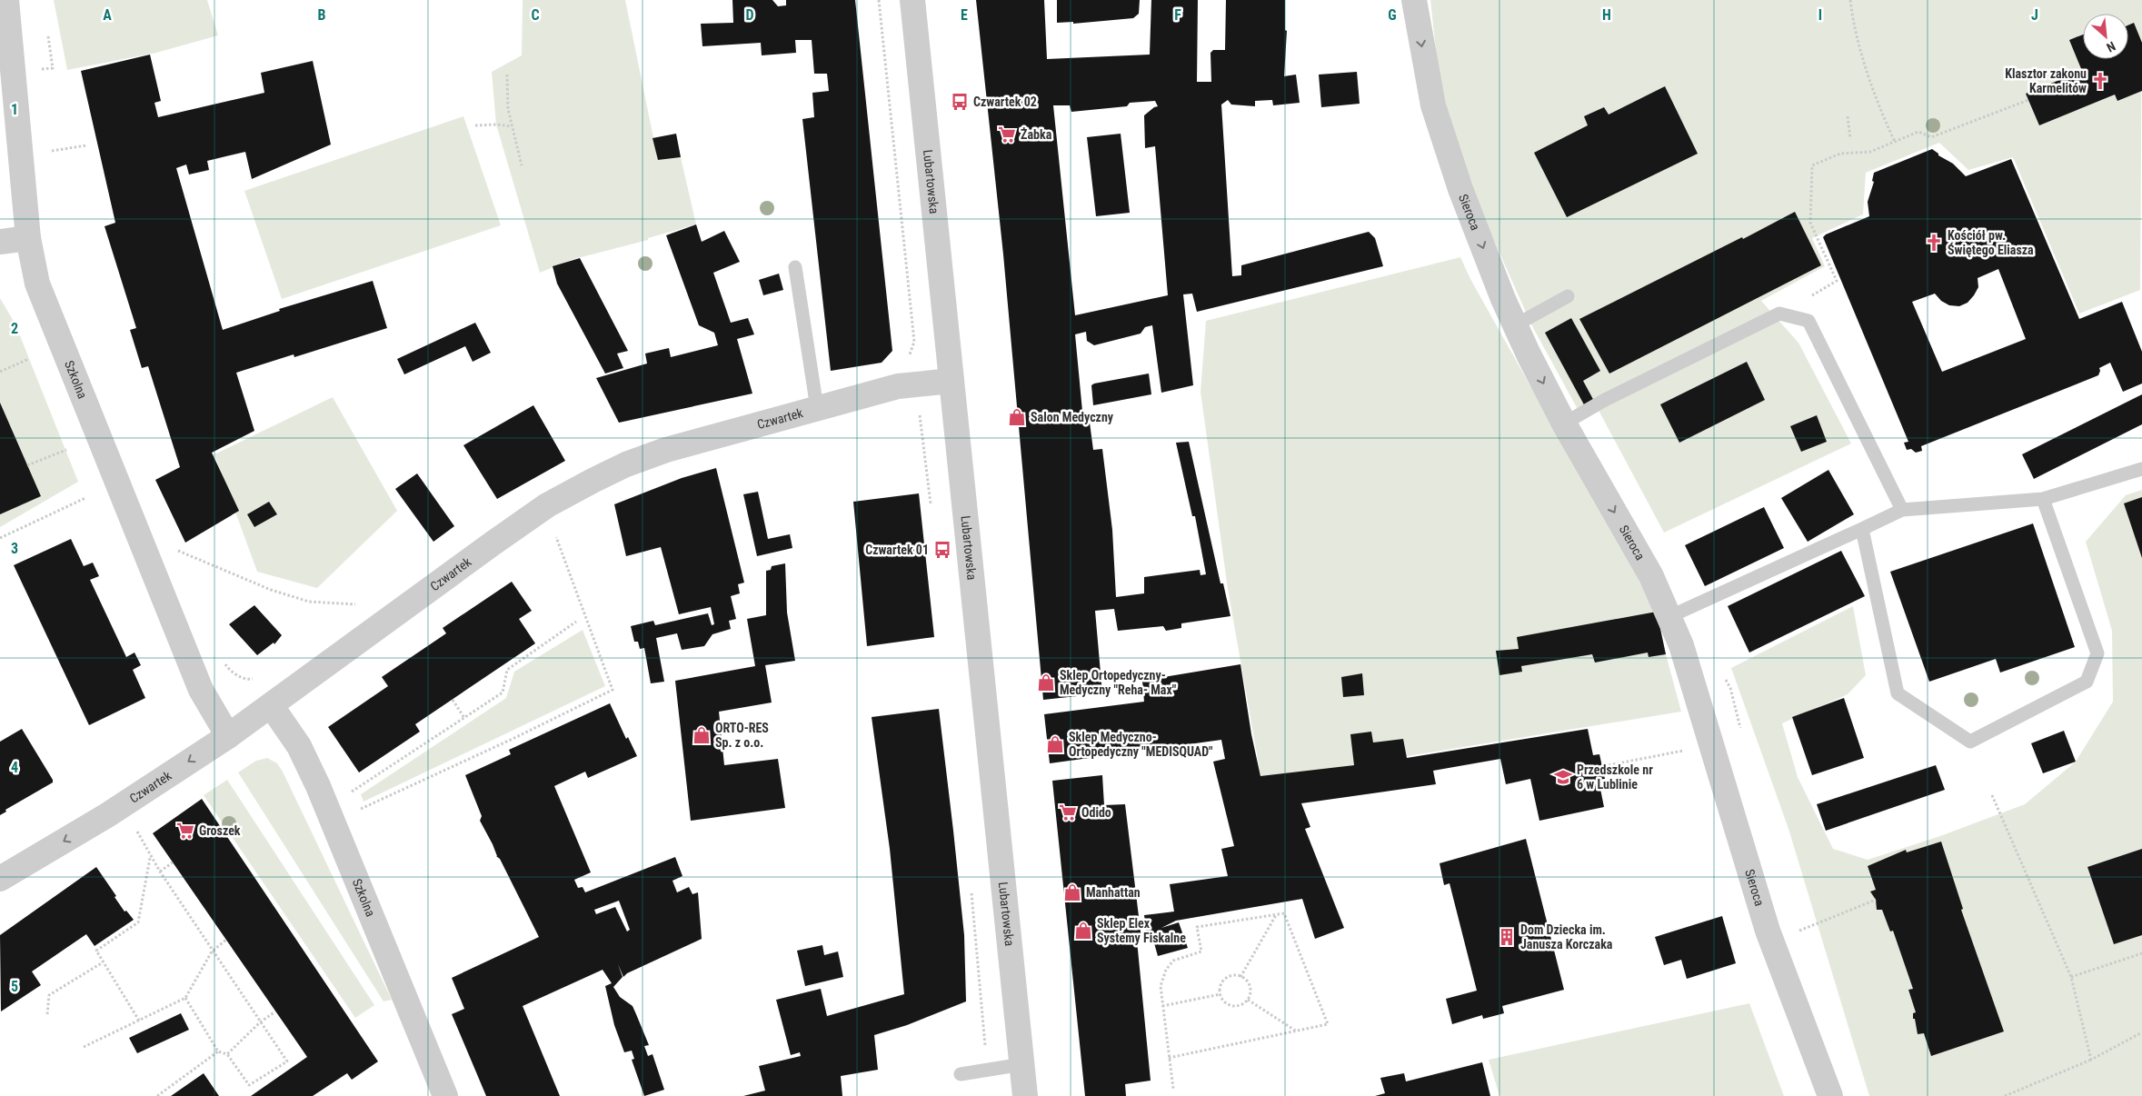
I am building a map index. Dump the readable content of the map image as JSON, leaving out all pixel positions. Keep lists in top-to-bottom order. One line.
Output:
{"streets":{"street":["Lubartowska","Sieroca","Szkolna","Czwartek"]},"crossings":[["Lubartowska","Czwartek"],["Szkolna","Czwartek"]],"one_way":["Sieroca"],"places":{"church":["Klasztor zakonu Karmelitów","Kościół pw. Świętego Eliasza"],"bus stop":["Czwartek 02","Czwartek 01"],"supermarket":["Żabka","Odido","Groszek"],"shop":["Salon Medyczny","Sklep Ortopedyczny- Medyczny \"Reha- Max\"","ORTO-RES Sp. z o.o.","Sklep Medyczno- Ortopedyczny \"MEDISQUAD\"","Manhattan","Sklep Elex Systemy Fiskalne"],"school or university":["Przedszkole nr 6 w Lublinie"],"building":["Dom Dziecka im. Janusza Korczaka"]},"north":"bottom right","grid":{"columns":["A","B","C","D","E","F","G","H","I","J"],"rows":["1","2","3","4","5"]}}
